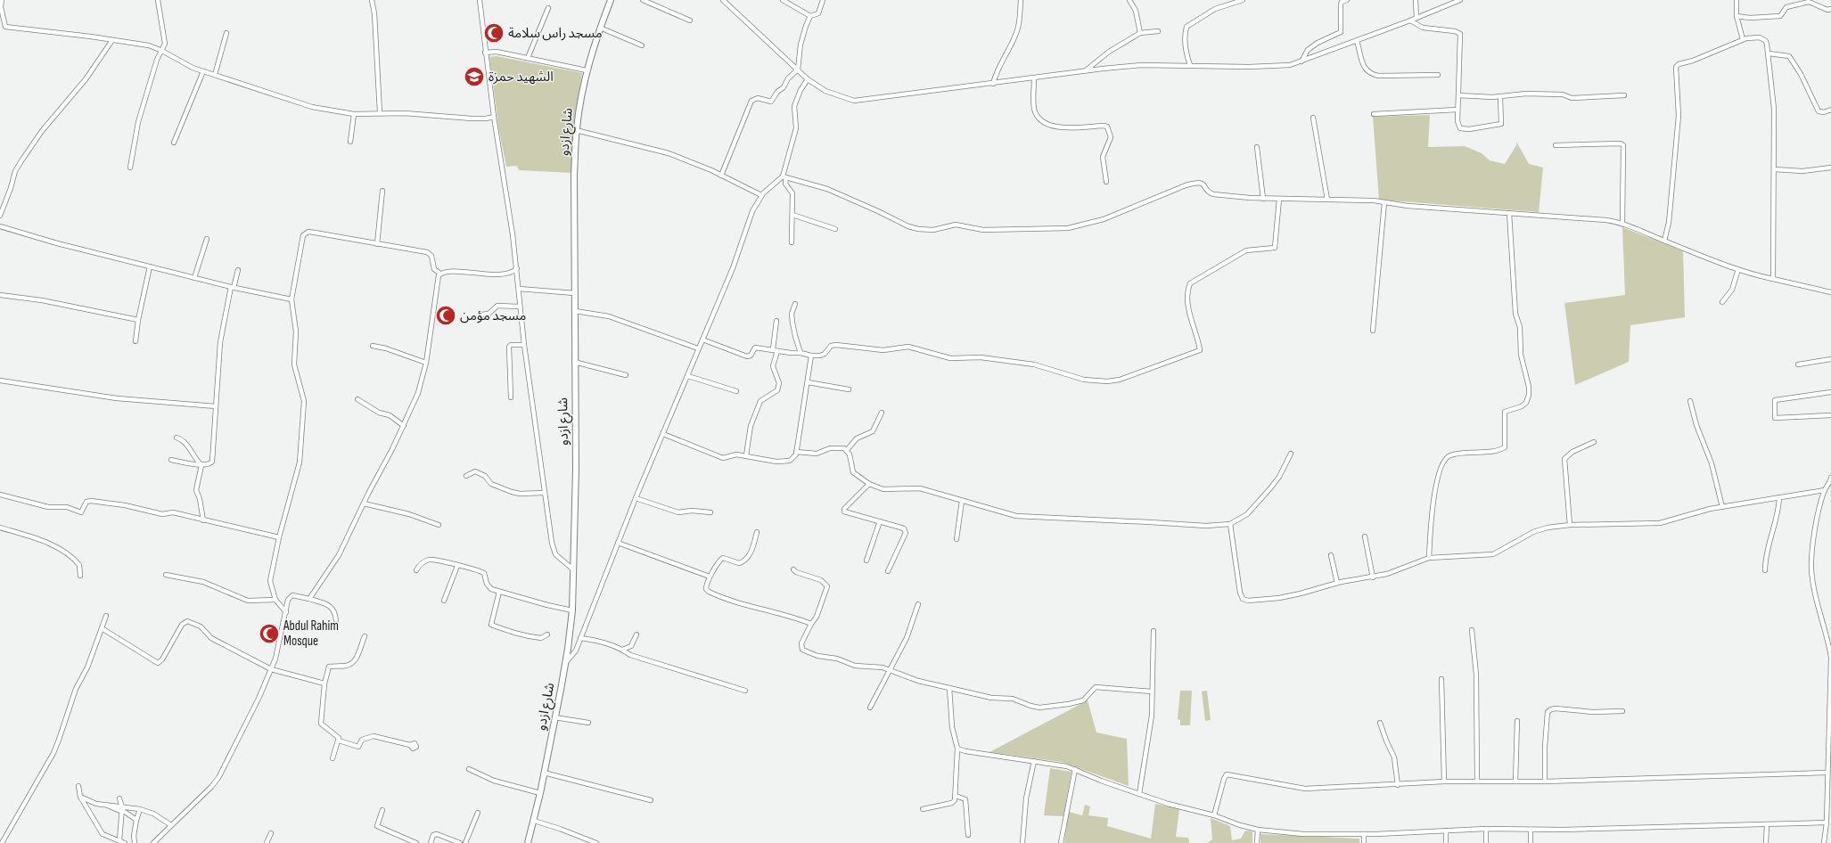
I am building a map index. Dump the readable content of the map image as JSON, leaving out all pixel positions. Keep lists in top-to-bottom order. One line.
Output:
{"streets":{"street":["شارع ازدو"]},"places":{"mosque":["مسجد راس سلامة","مسجد مؤمن","Abdul Rahim Mosque"],"school or university":["الشهيد حمزة"]}}
